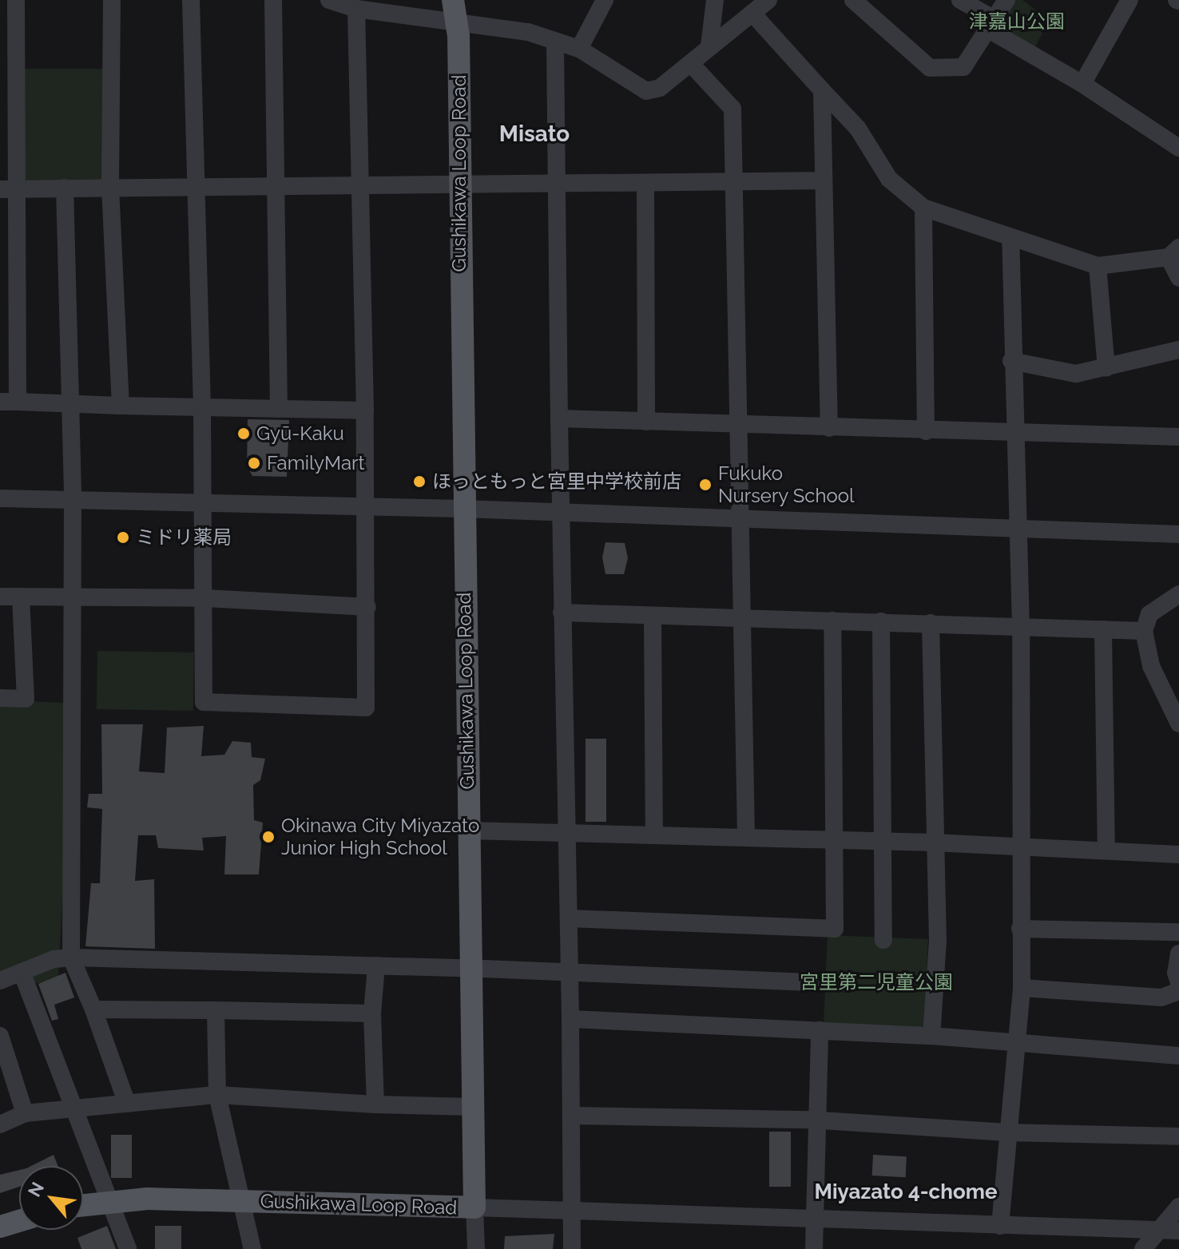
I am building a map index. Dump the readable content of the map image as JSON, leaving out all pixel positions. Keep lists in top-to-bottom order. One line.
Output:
{"streets":{"main road":["Gushikawa Loop Road"]},"districts":["Misato","Miyazato 4-chome"],"parks":["津嘉山公園","宮里第二児童公園"],"places":["Gyū-Kaku","FamilyMart","ほっともっと宮里中学校前店","Fukuko Nursery School","ミドリ薬局","Okinawa City Miyazato Junior High School"],"north":"top left"}
